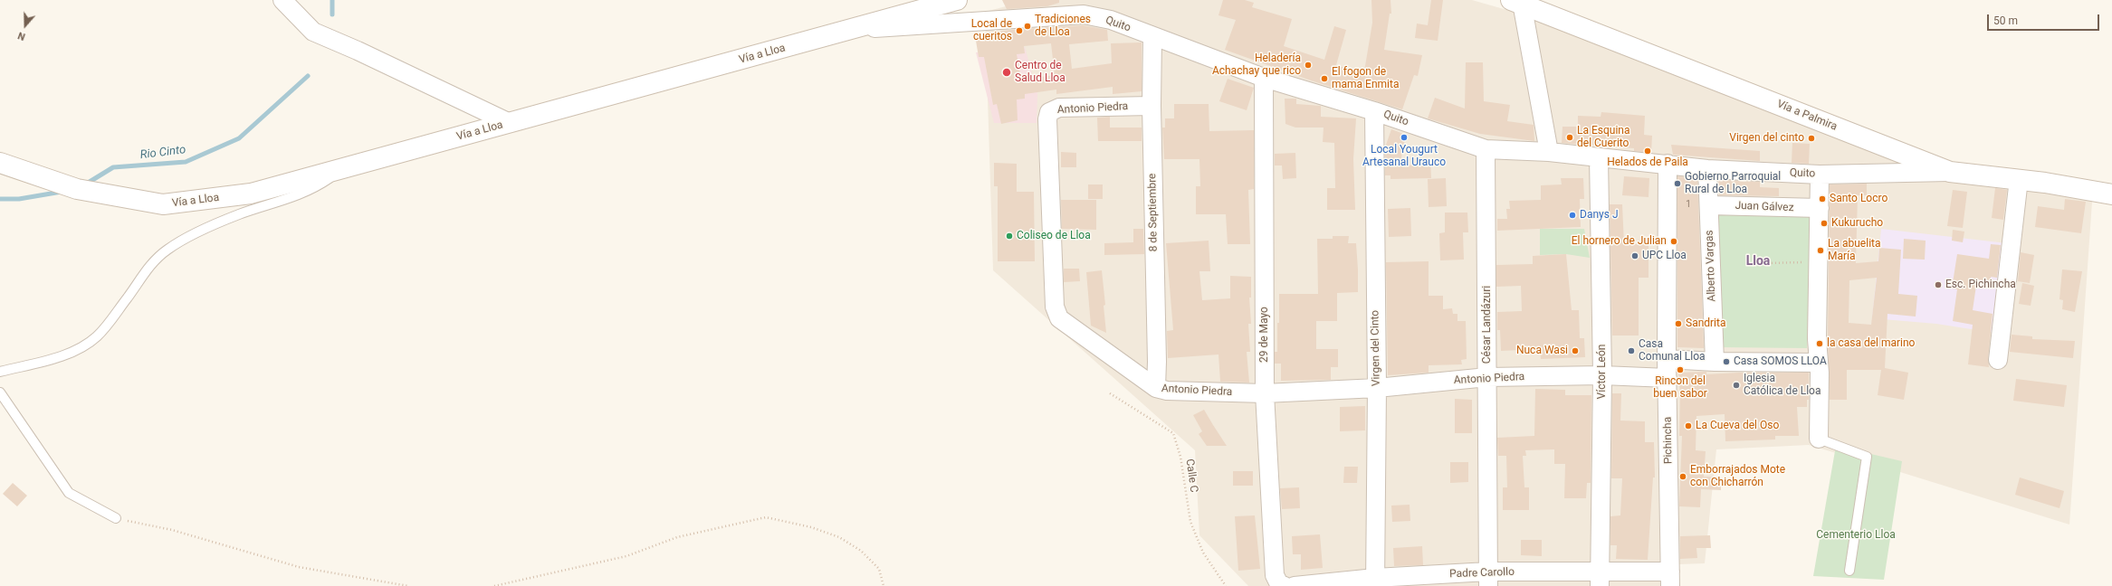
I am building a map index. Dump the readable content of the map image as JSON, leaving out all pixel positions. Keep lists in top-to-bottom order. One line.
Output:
{"streets":{"street":["Quito","Vía a Lloa","Antonio Piedra","Vía a Palmira","Juan Gálvez","8 de Septiembre","Alberto Vargas","César Landázuri","29 de Mayo","Virgen del Cinto","Víctor León","Pichincha","Padre Carollo"],"path":["Calle C"]},"crossings":[["Quito","Vía a Lloa"],["Quito","Vía a Palmira"],["Quito","8 de Septiembre"],["Quito","Alberto Vargas"],["Quito","César Landázuri"],["Quito","29 de Mayo"],["Quito","Virgen del Cinto"],["Quito","Víctor León"],["Quito","Pichincha"],["Antonio Piedra","8 de Septiembre"],["Antonio Piedra","César Landázuri"],["Antonio Piedra","29 de Mayo"],["Antonio Piedra","Virgen del Cinto"],["Antonio Piedra","Víctor León"],["Antonio Piedra","Pichincha"],["Juan Gálvez","Alberto Vargas"],["César Landázuri","Padre Carollo"],["Virgen del Cinto","Padre Carollo"],["Víctor León","Padre Carollo"],["Pichincha","Padre Carollo"]],"districts":["Lloa"],"water":["Rio Cinto"],"parks":["Cementerio Lloa"],"places":["Tradiciones de Lloa","Local de cueritos","Heladería Achachay que rico","Centro de Salud Lloa","El fogon de mama Enmita","Local Yougurt Artesanal Urauco","La Esquina del Cuerito","Virgen del cinto","Helados de Paila","Gobierno Parroquial Rural de Lloa","Santo Locro","Danys J","Kukurucho","Coliseo de Lloa","El hornero de Julian","La abuelita María","UPC Lloa","Esc. Pichincha","Sandrita","la casa del marino","Nuca Wasi","Casa Comunal Lloa","Casa SOMOS LLOA","Rincon del buen sabor","Iglesia Católica de Lloa","La Cueva del Oso","Emborrajados Mote con Chicharrón"],"house_numbers":["1"],"scale_bar":"50 m","north":"bottom"}
